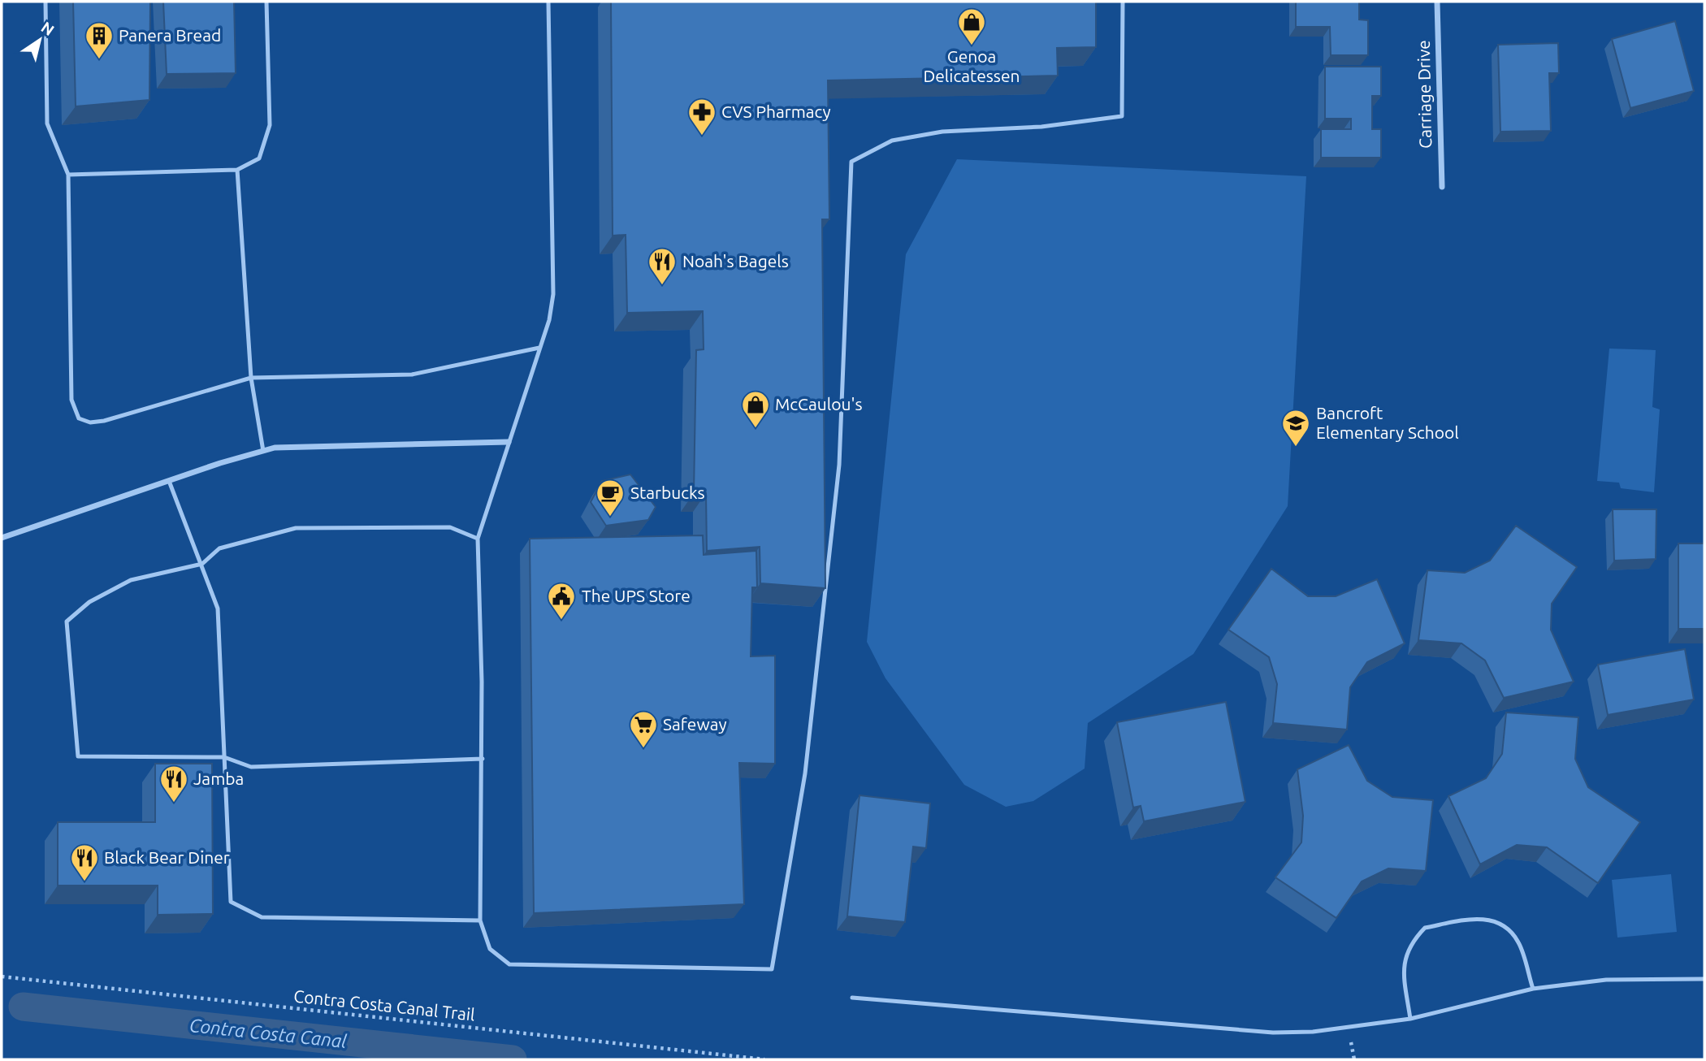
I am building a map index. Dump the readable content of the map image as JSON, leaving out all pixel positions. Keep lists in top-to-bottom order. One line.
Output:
{"streets":{"street":["Carriage Drive"],"path":["Contra Costa Canal Trail"]},"water":["Contra Costa Canal"],"places":{"shop":["Genoa Delicatessen","McCaulou's"],"building":["Panera Bread"],"pharmacy":["CVS Pharmacy"],"restaurant":["Noah's Bagels","Jamba","Black Bear Diner"],"school or university":["Bancroft Elementary School"],"cafe":["Starbucks"],"public building":["The UPS Store"],"supermarket":["Safeway"]},"north":"top right"}
